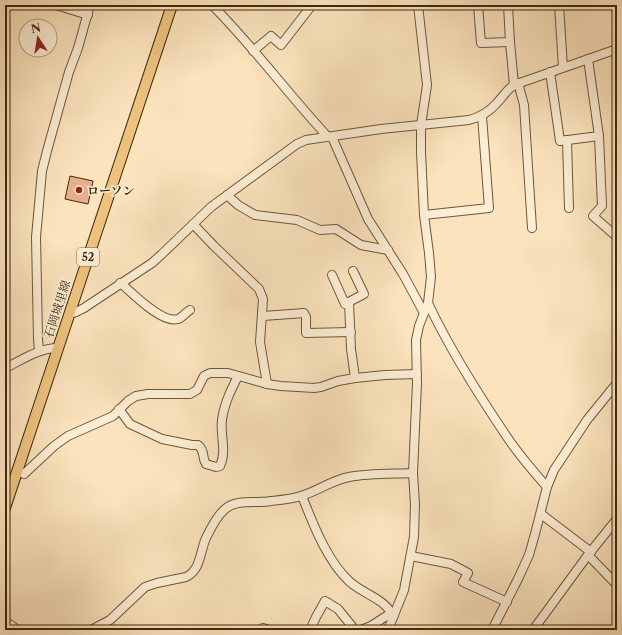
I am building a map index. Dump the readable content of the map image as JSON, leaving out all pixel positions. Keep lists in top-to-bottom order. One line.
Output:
{"streets":{"main road":["52","石岡城里線"]},"places":["ローソン"],"north":"top"}
